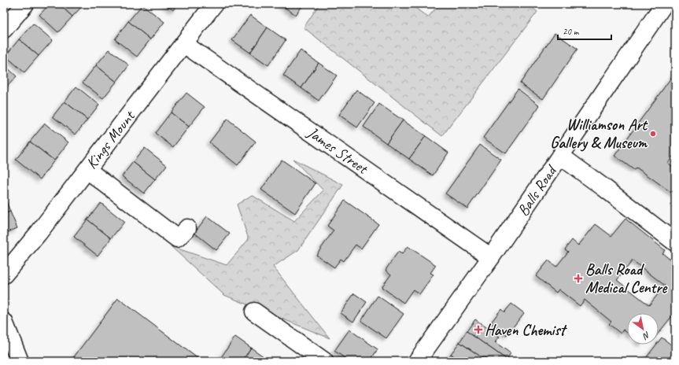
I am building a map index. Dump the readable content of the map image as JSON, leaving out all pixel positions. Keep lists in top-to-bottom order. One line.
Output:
{"streets":{"street":["Kings Mount","James Street","Balls Road"]},"crossings":[["Kings Mount","James Street"],["James Street","Balls Road"]],"places":{"other":["Williamson Art Gallery & Museum"],"health":["Balls Road Medical Centre","Haven Chemist"]},"scale_bar":"20 m","north":"bottom right"}
